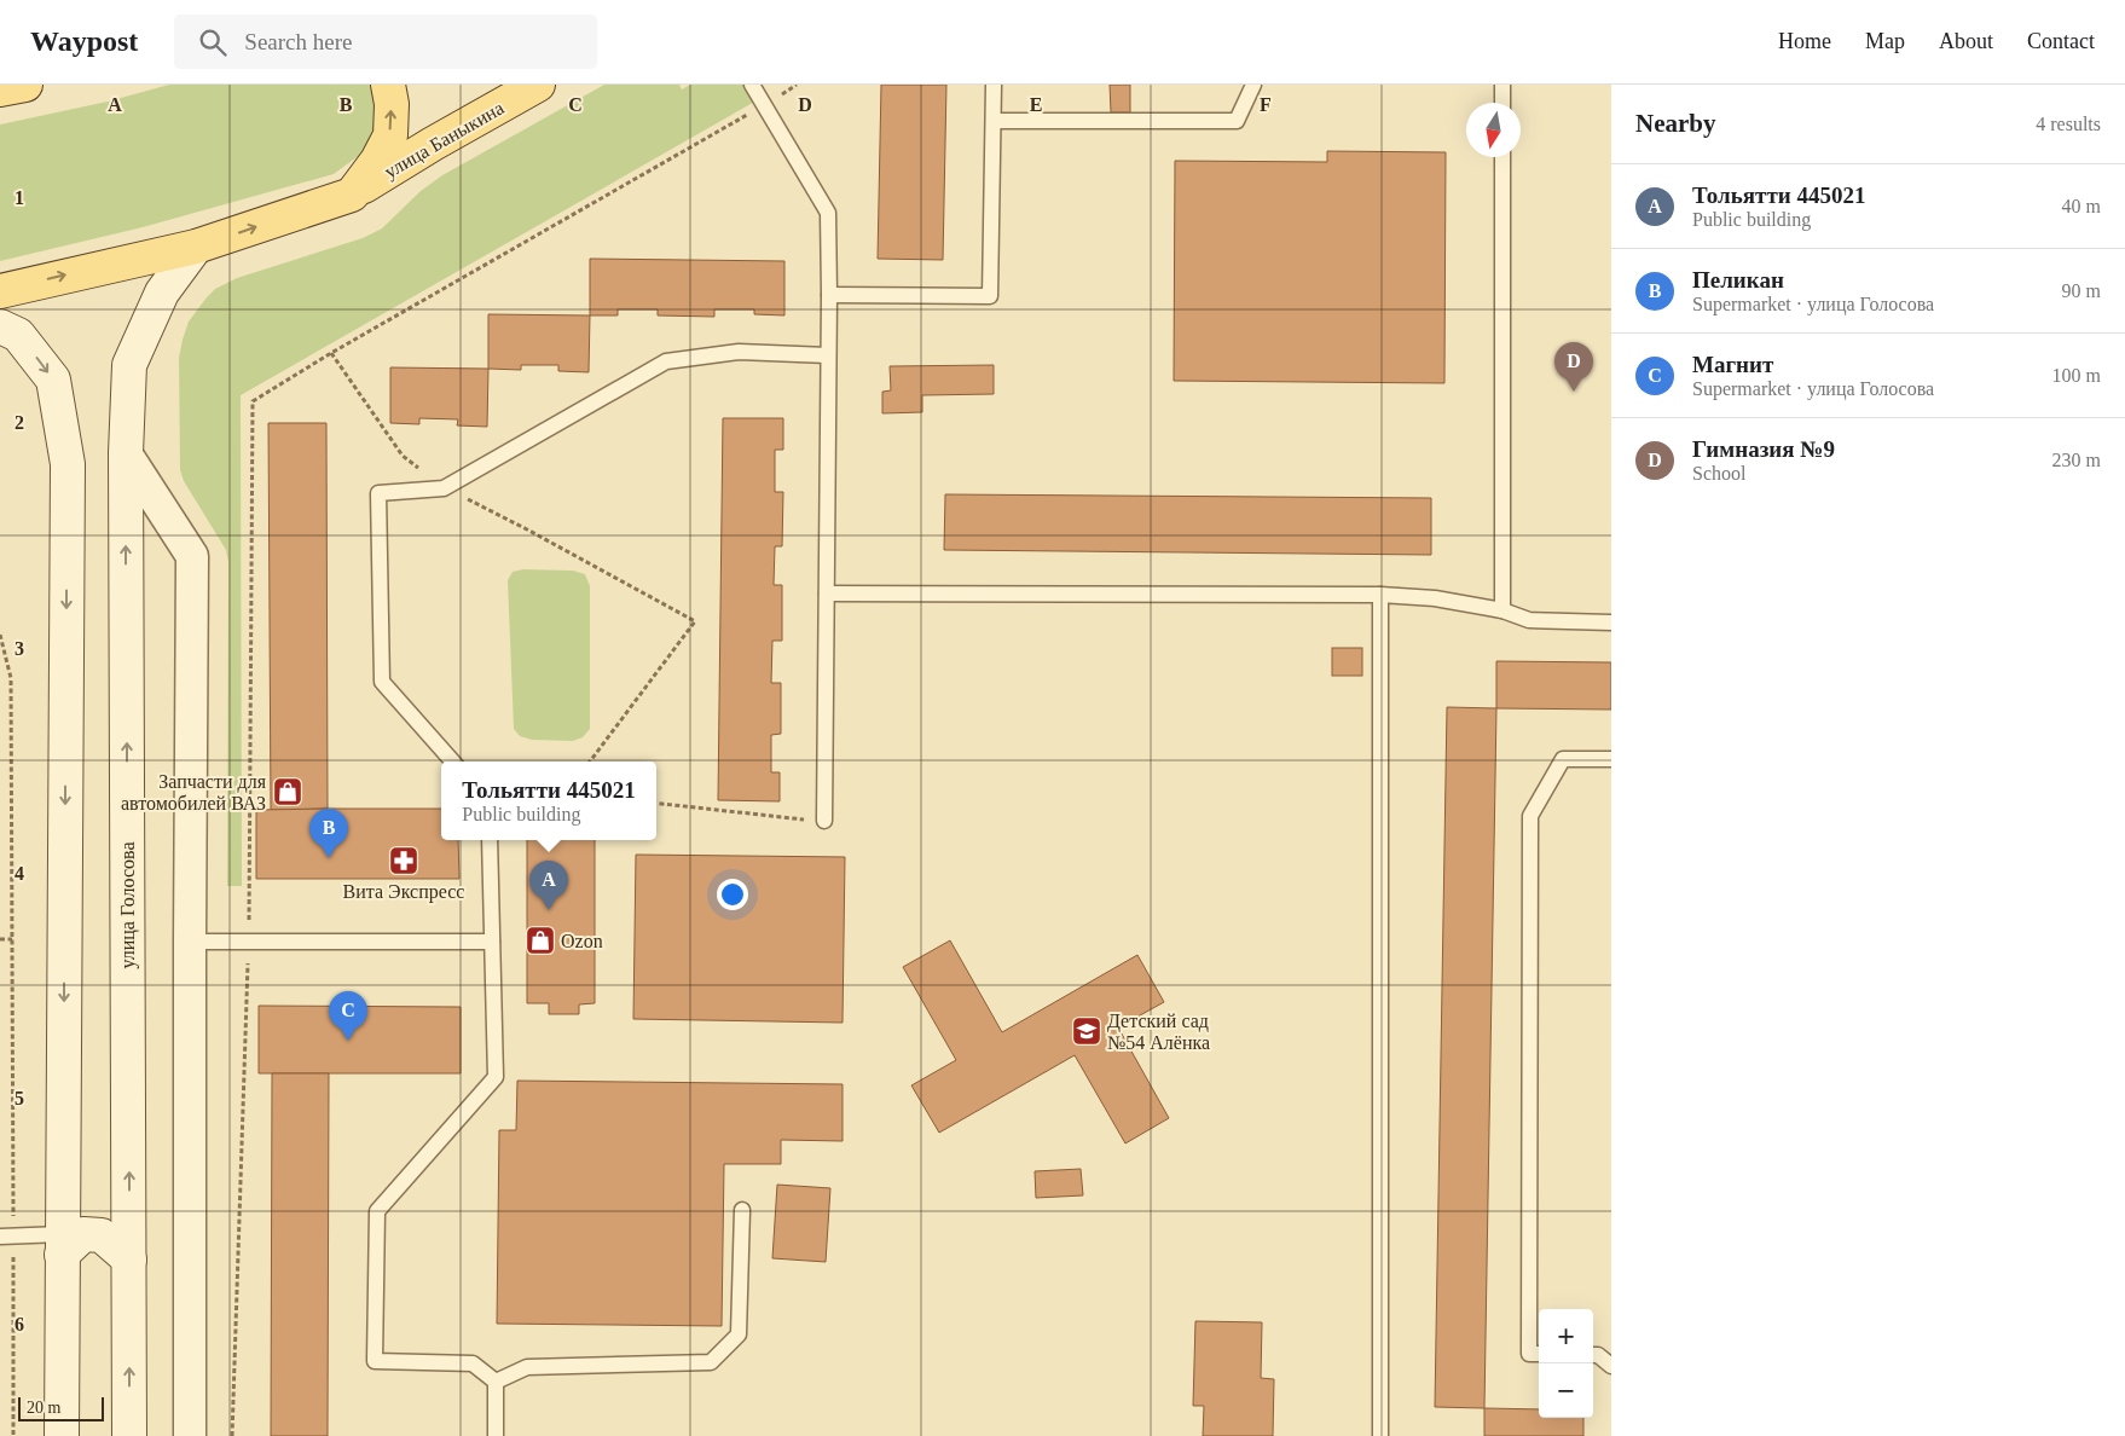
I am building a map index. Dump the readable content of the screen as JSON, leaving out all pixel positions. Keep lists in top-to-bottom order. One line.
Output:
{"streets":{"main road":["улица Баныкина","улица Голосова"]},"crossings":[["улица Баныкина","улица Голосова"]],"one_way":["улица Баныкина"],"places":{"shop":["Запчасти для автомобилей ВАЗ","Ozon"],"pharmacy":["Вита Экспресс"],"school or university":["Детский сад №54 Алёнка"]},"scale_bar":"20 m","north":"bottom","page":{"header":"Waypost","search":"Search here","nav":["Home","Map","About","Contact"],"heading":["Nearby","4 results"],"list":[{"mark":"A","name":"Тольятти 445021","note":"Public building","value":"40 m"},{"mark":"B","name":"Пеликан","note":"Supermarket · улица Голосова","value":"90 m"},{"mark":"C","name":"Магнит","note":"Supermarket · улица Голосова","value":"100 m"},{"mark":"D","name":"Гимназия №9","note":"School","value":"230 m"}],"pins":["D","B","A","C"],"popup":["Тольятти 445021","Public building"],"map_buttons":["+","−"],"scale":"20 m"},"grid":{"columns":["A","B","C","D","E","F"],"rows":["1","2","3","4","5","6"]}}
